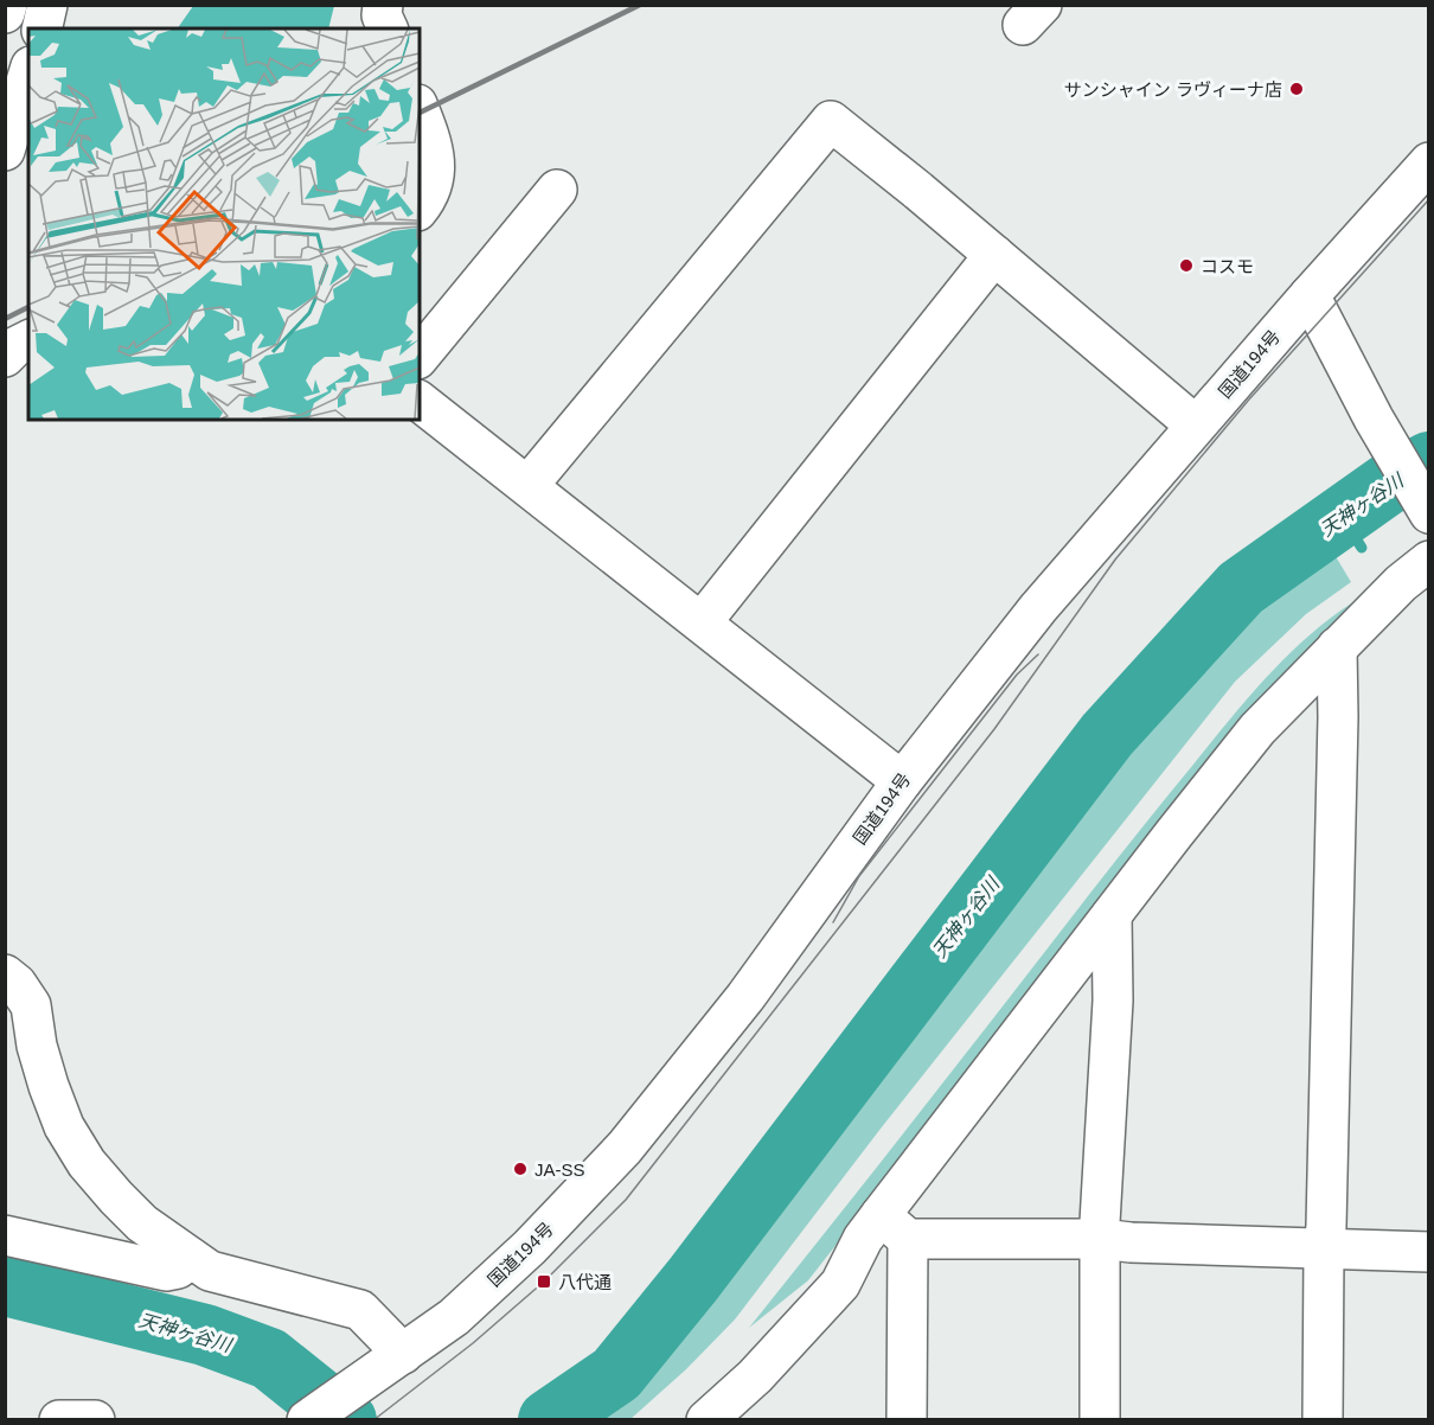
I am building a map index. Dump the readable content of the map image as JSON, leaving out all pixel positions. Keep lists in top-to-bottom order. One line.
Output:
{"streets":{"main road":["国道194号"]},"water":["天神ヶ谷川"],"places":{"other":["サンシャイン ラヴィーナ店","コスモ","JA-SS"],"transit":["八代通"]}}
